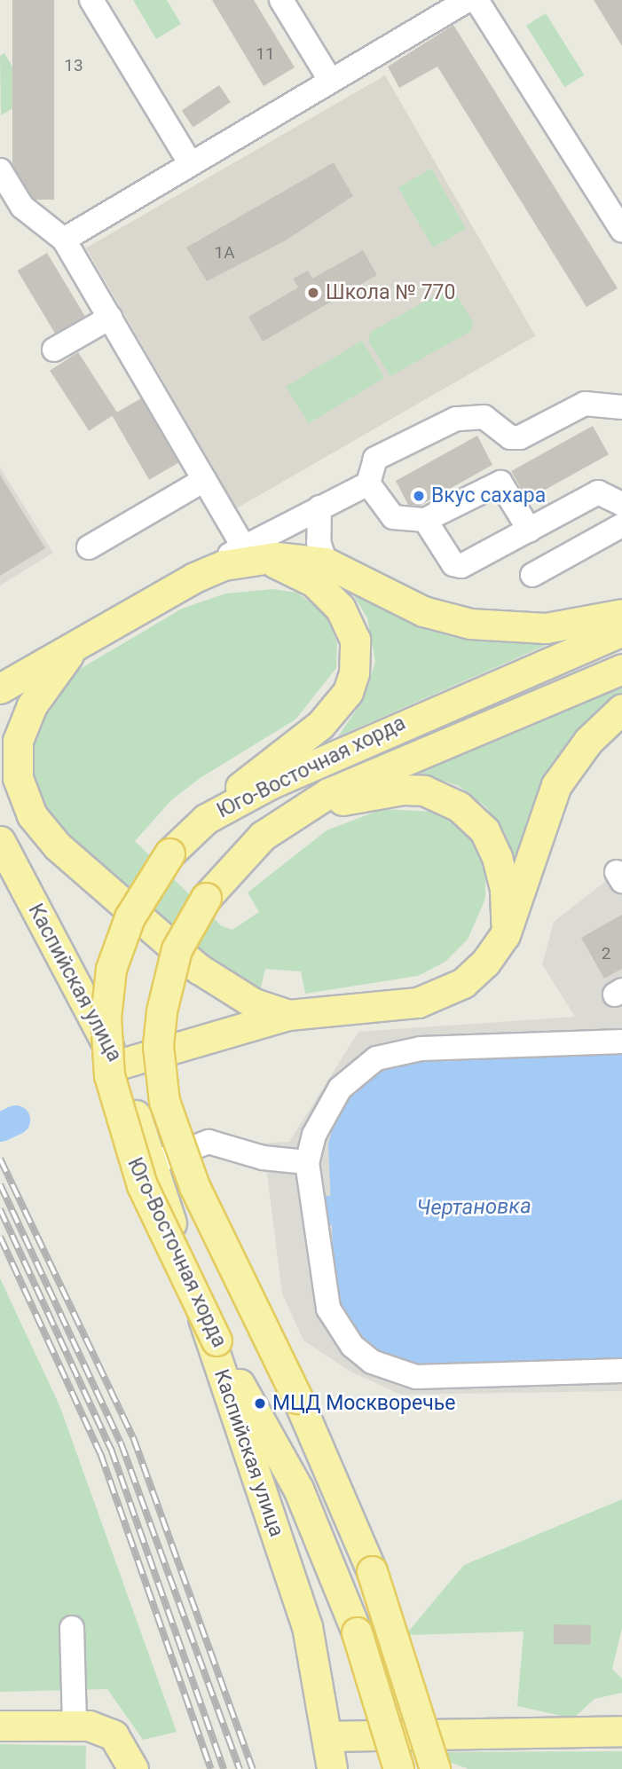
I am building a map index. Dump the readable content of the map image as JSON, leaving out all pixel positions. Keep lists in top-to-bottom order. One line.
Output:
{"streets":{"main road":["Юго-Восточная хорда","Каспийская улица"]},"water":["Чертановка"],"places":["Школа № 770","Вкус сахара","МЦД Москворечье"],"house_numbers":["11","13","1А","2"]}
